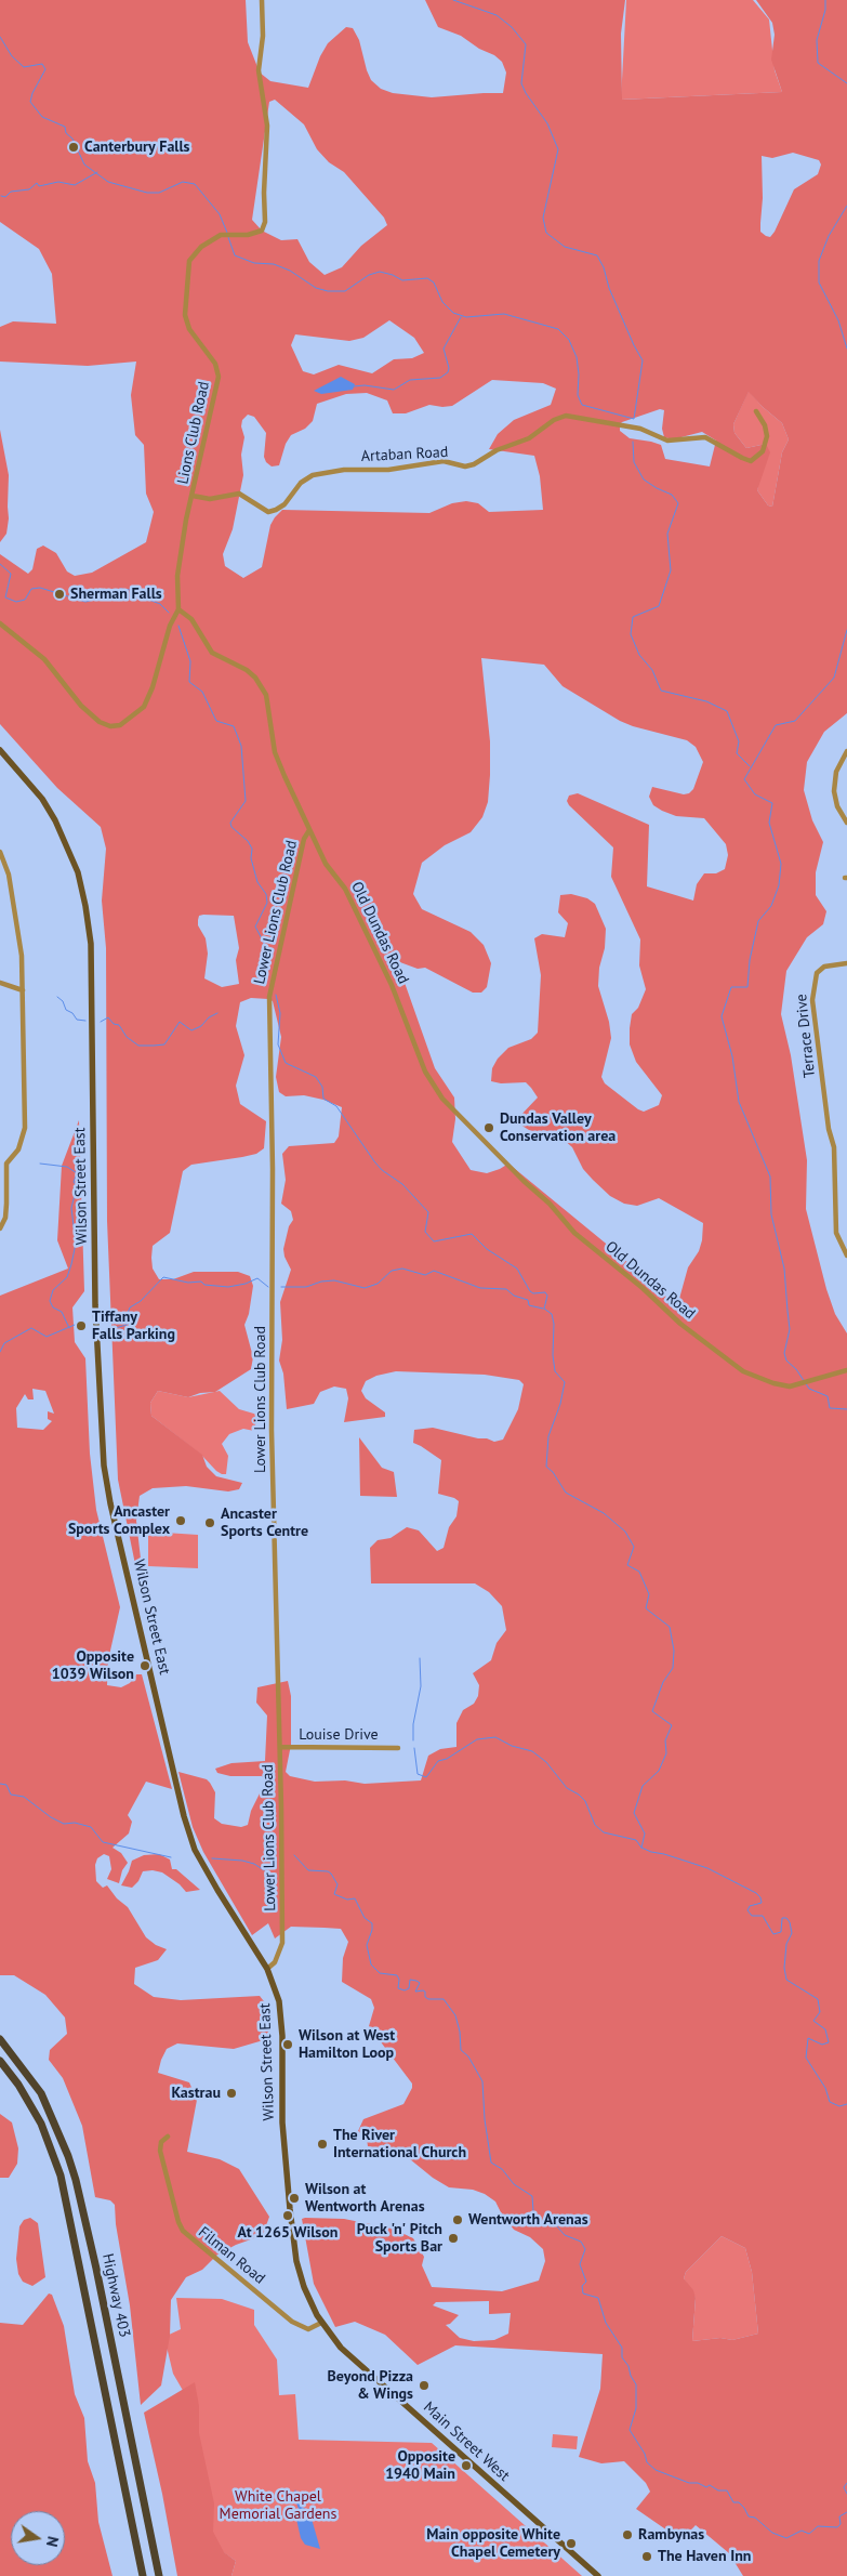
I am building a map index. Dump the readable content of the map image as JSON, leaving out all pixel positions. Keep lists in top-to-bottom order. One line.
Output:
{"streets":{"highway":["Highway 403"],"main road":["Wilson Street East","Main Street West"],"street":["Lions Club Road","Artaban Road","Lower Lions Club Road","Old Dundas Road","Terrace Drive","Louise Drive","Filman Road"]},"crossings":[["Lions Club Road","Artaban Road"],["Lions Club Road","Old Dundas Road"],["Lower Lions Club Road","Old Dundas Road"],["Lower Lions Club Road","Wilson Street East"],["Lower Lions Club Road","Louise Drive"],["Wilson Street East","Filman Road"],["Wilson Street East","Main Street West"],["Filman Road","Main Street West"]],"parks":["White Chapel Memorial Gardens"],"places":["Canterbury Falls","Sherman Falls","Dundas Valley Conservation area","Tiffany Falls Parking","Ancaster Sports Complex","Ancaster Sports Centre","Opposite 1039 Wilson","Wilson at West Hamilton Loop","Kastrau","The River International Church","Wilson at Wentworth Arenas","At 1265 Wilson","Wentworth Arenas","Puck 'n' Pitch Sports Bar","Beyond Pizza & Wings","Opposite 1940 Main","Rambynas","Main opposite White Chapel Cemetery","The Haven Inn"],"north":"right"}
